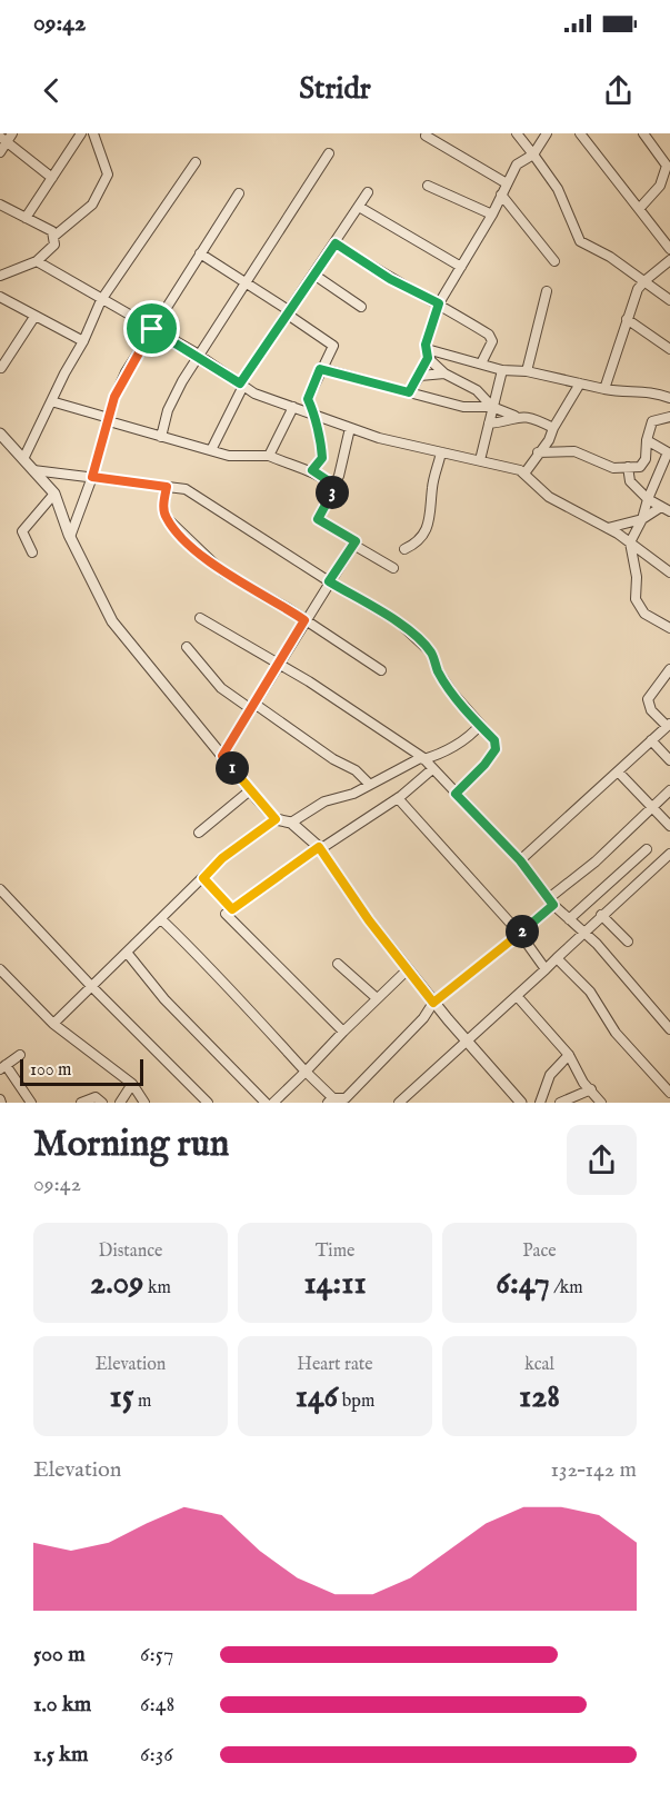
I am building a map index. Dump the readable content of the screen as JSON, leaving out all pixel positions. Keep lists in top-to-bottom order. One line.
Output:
{"scale_bar":"100 m","page":{"status":"09:42","header":"Stridr","pins":["3","1","2"],"scale":"100 m","heading":["Morning run","09:42"],"stats":[["Distance","2.09 km"],["Time","14:11"],["Pace","6:47 /km"],["Elevation","15 m"],["Heart rate","146 bpm"],["kcal","128"]],"chart":["Elevation","132–142 m"],"list":[{"name":"500 m","note":"6:57"},{"name":"1.0 km","note":"6:48"},{"name":"1.5 km","note":"6:36"}]}}
